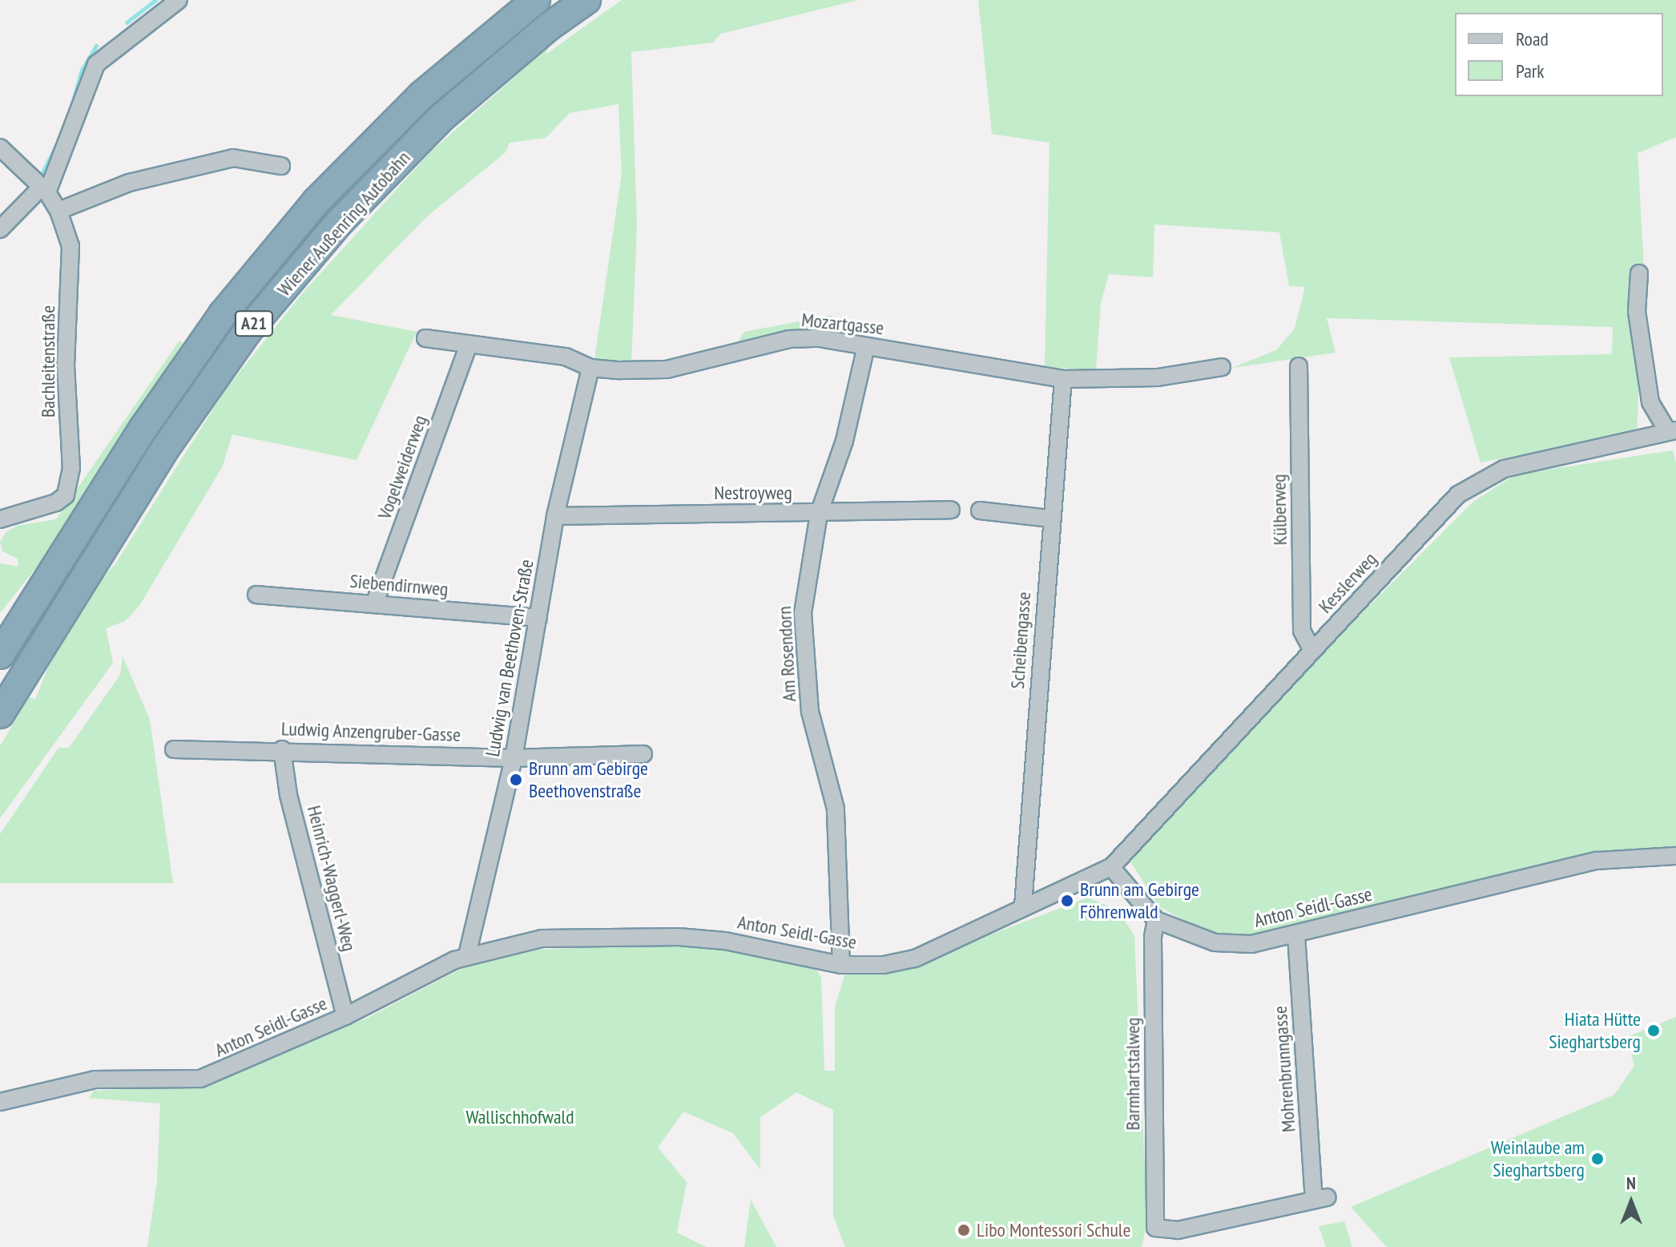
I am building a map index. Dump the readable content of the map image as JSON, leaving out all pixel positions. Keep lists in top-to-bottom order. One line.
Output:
{"streets":{"highway":["Wiener Außenring Autobahn","A21"],"street":["Mozartgasse","Bachleitenstraße","Vogelweiderweg","Nestroyweg","Külberweg","Kesslerweg","Siebendirnweg","Scheibengasse","Am Rosendorn","Ludwig van Beethoven-Straße","Ludwig Anzengruber-Gasse","Heinrich-Waggerl-Weg","Anton Seidl-Gasse","Mohrenbrunngasse","Barmhartstalweg"]},"crossings":[["Mozartgasse","Vogelweiderweg"],["Mozartgasse","Scheibengasse"],["Mozartgasse","Am Rosendorn"],["Mozartgasse","Ludwig van Beethoven-Straße"],["Vogelweiderweg","Siebendirnweg"],["Nestroyweg","Am Rosendorn"],["Nestroyweg","Ludwig van Beethoven-Straße"],["Külberweg","Kesslerweg"],["Kesslerweg","Anton Seidl-Gasse"],["Siebendirnweg","Ludwig van Beethoven-Straße"],["Scheibengasse","Anton Seidl-Gasse"],["Am Rosendorn","Anton Seidl-Gasse"],["Ludwig van Beethoven-Straße","Ludwig Anzengruber-Gasse"],["Ludwig van Beethoven-Straße","Anton Seidl-Gasse"],["Ludwig Anzengruber-Gasse","Heinrich-Waggerl-Weg"],["Heinrich-Waggerl-Weg","Anton Seidl-Gasse"],["Anton Seidl-Gasse","Mohrenbrunngasse"],["Anton Seidl-Gasse","Barmhartstalweg"],["Mohrenbrunngasse","Barmhartstalweg"]],"parks":["Wallischhofwald"],"places":["Brunn am Gebirge Beethovenstraße","Brunn am Gebirge Föhrenwald","Hiata Hütte Sieghartsberg","Weinlaube am Sieghartsberg","Libo Montessori Schule"],"legend":["Road","Park"],"north":"top"}
